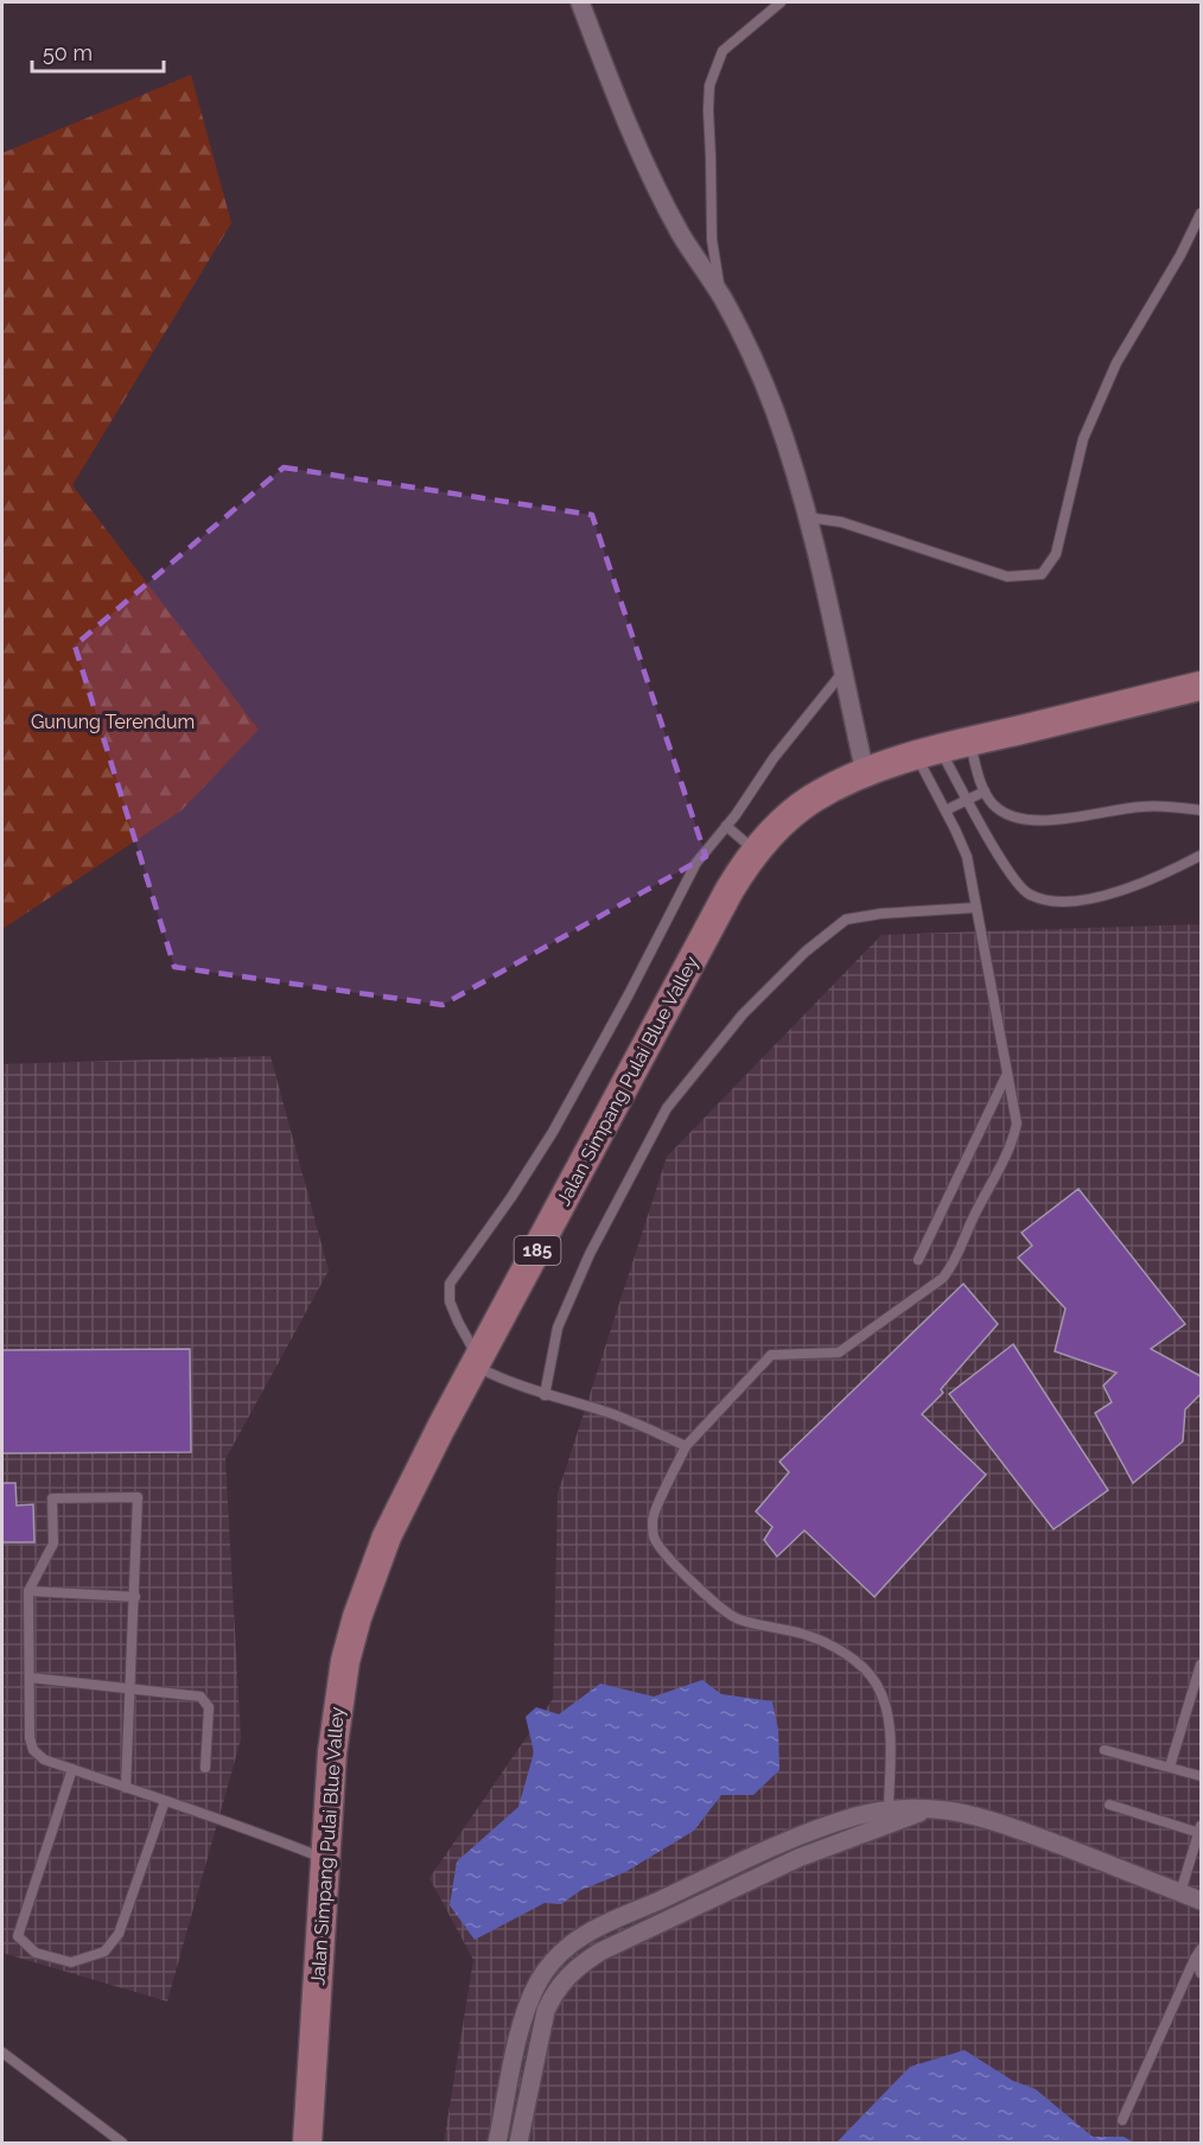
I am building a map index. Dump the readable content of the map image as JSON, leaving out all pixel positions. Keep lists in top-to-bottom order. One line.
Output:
{"streets":{"main road":["Jalan Simpang Pulai Blue Valley","185"]},"parks":["Gunung Terendum"],"scale_bar":"50 m"}
